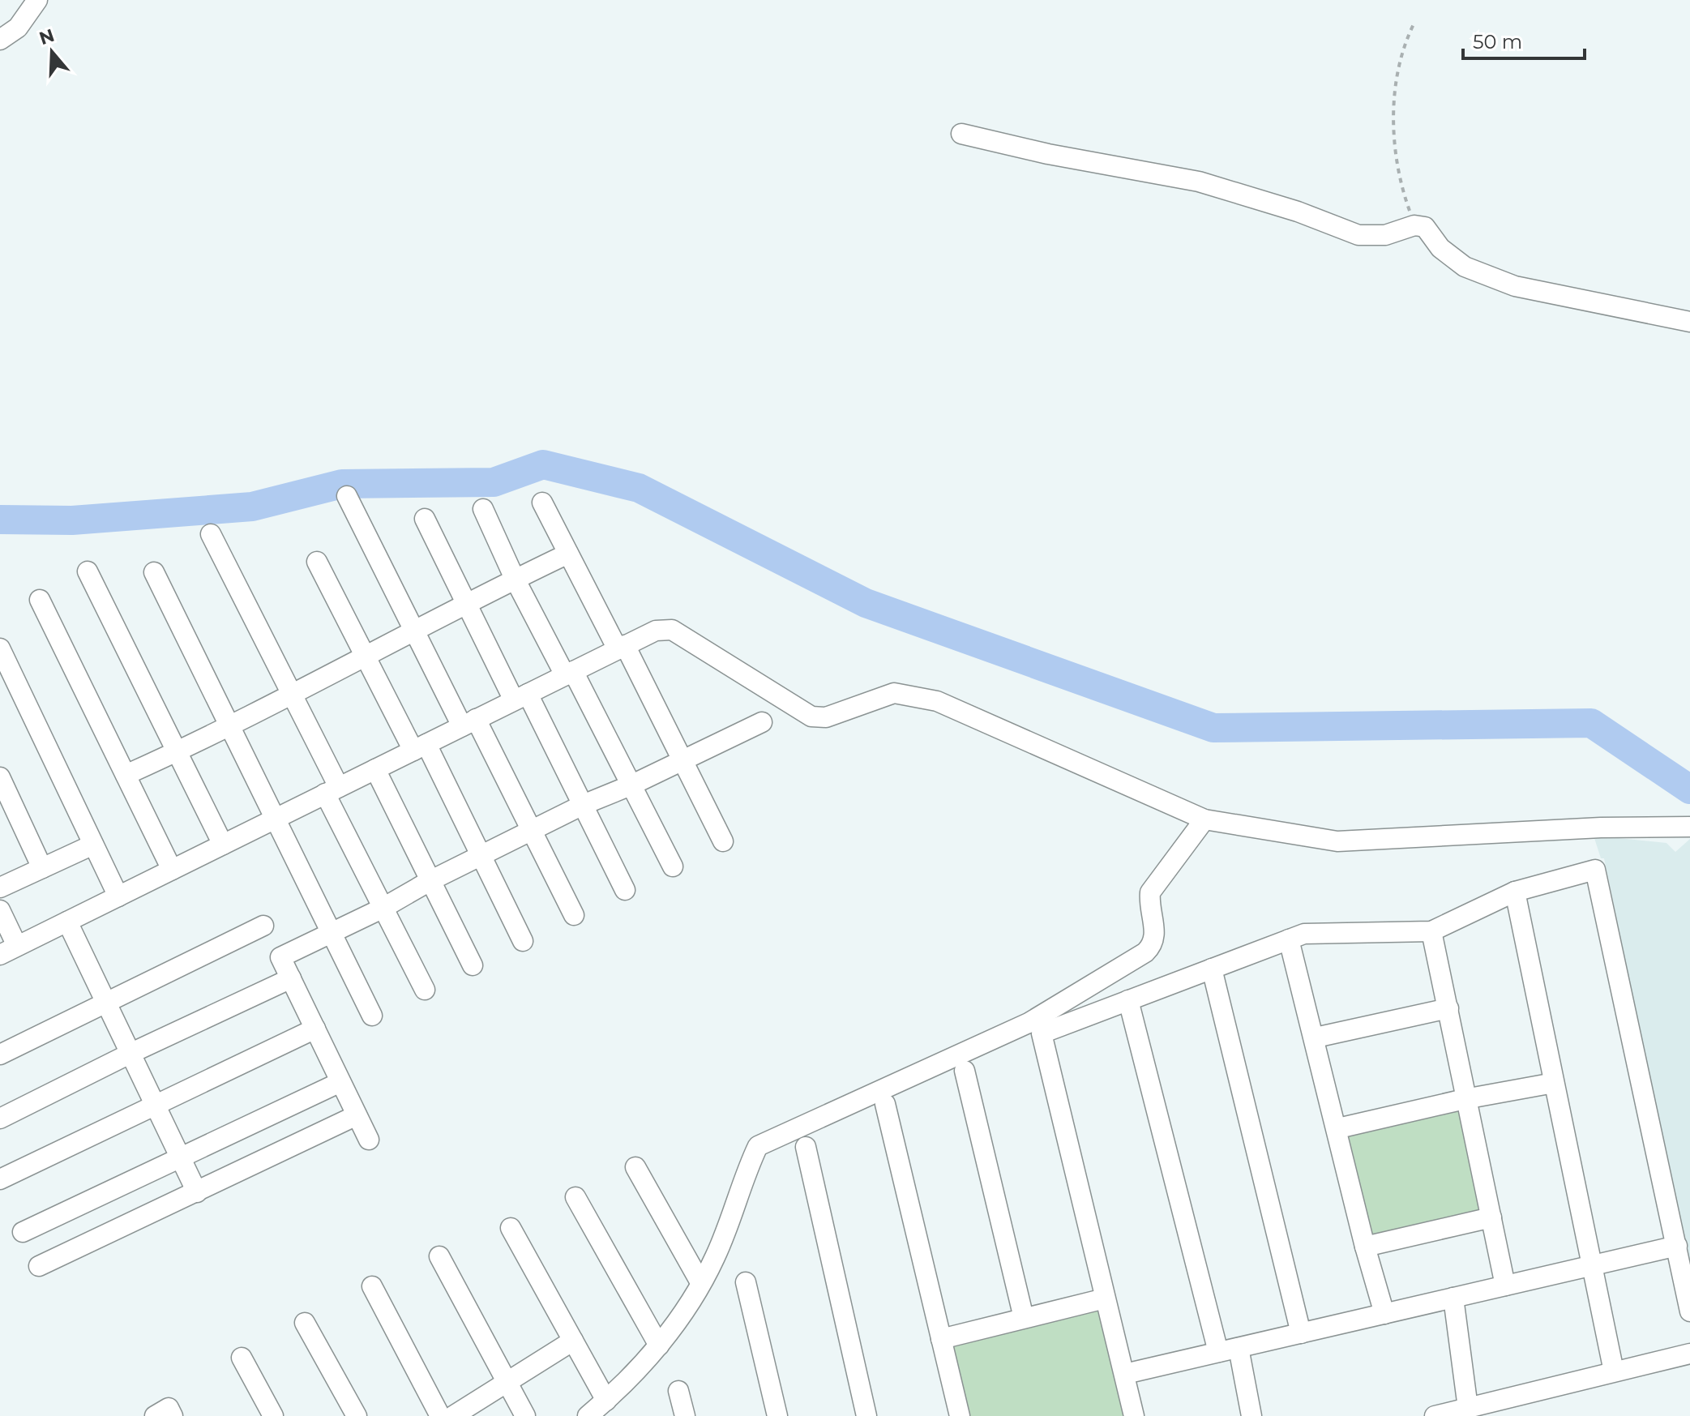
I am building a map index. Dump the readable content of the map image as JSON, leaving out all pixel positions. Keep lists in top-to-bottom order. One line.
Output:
{"scale_bar":"50 m","north":"top"}
